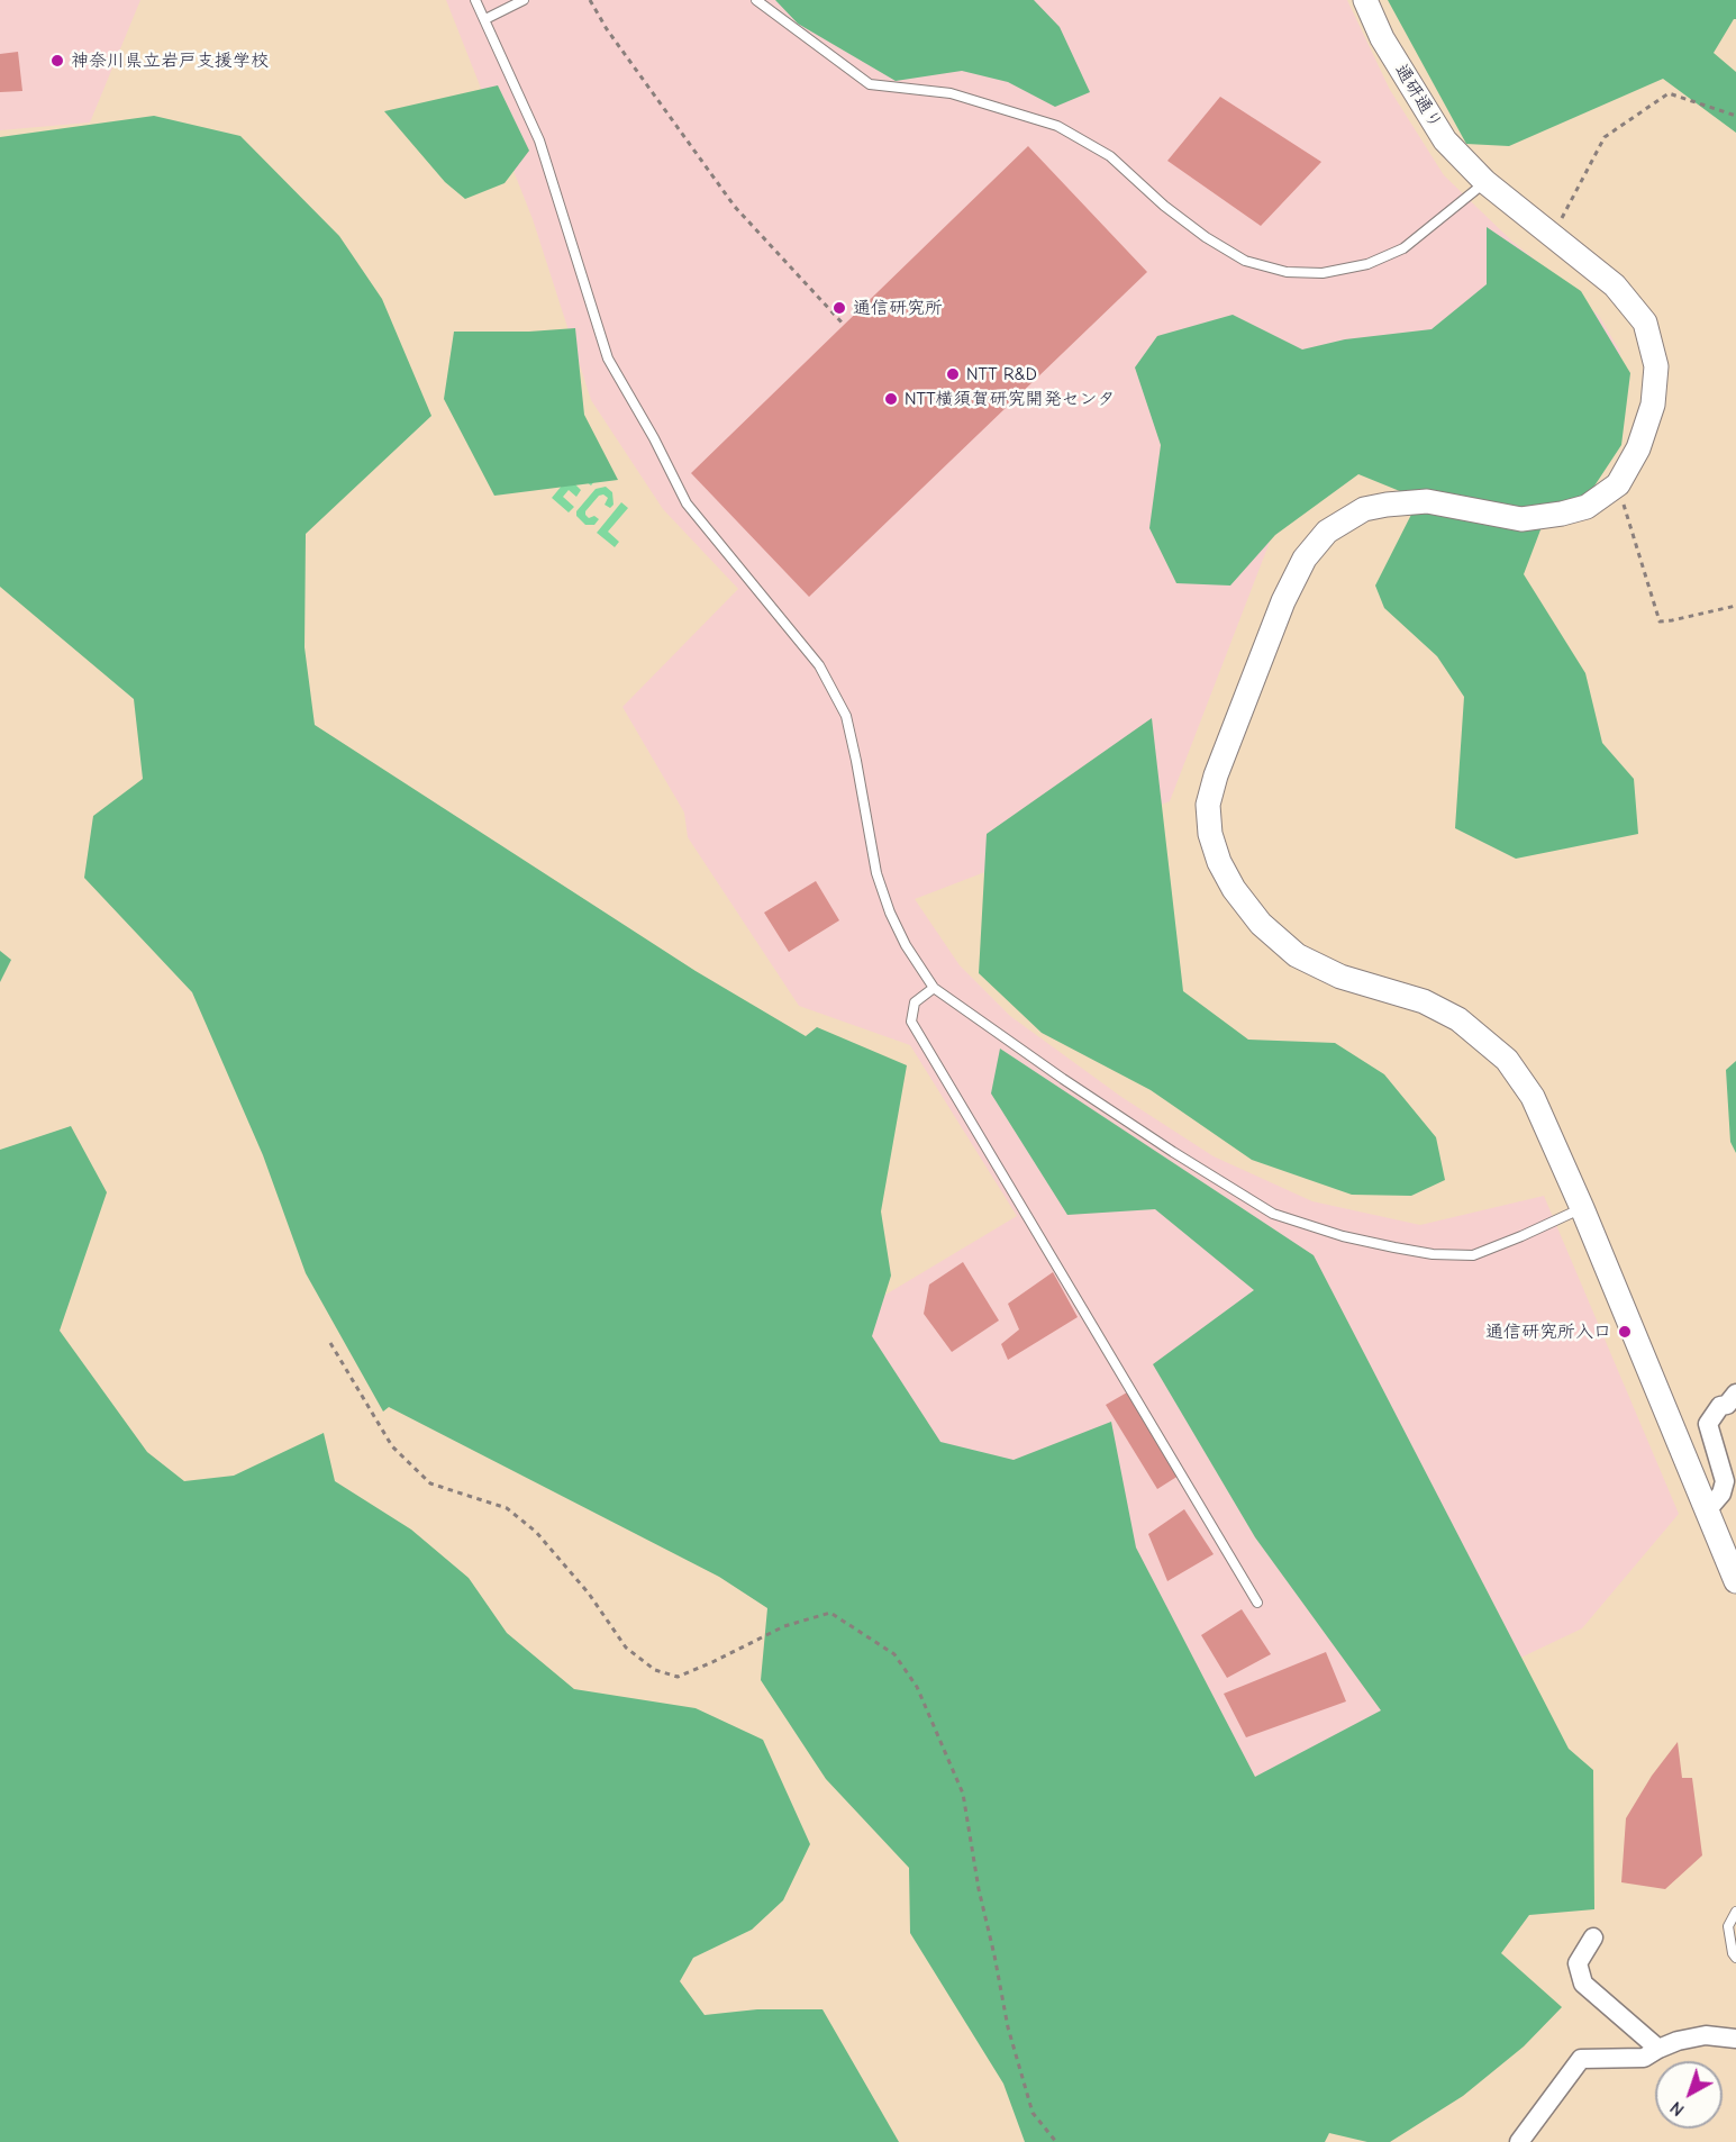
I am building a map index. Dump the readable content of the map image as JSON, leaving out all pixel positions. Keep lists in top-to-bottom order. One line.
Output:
{"streets":{"street":["通研通り"]},"places":["神奈川県立岩戸支援学校","通信研究所","NTT R&D","NTT横須賀研究開発センタ","通信研究所入口"],"north":"bottom left"}
